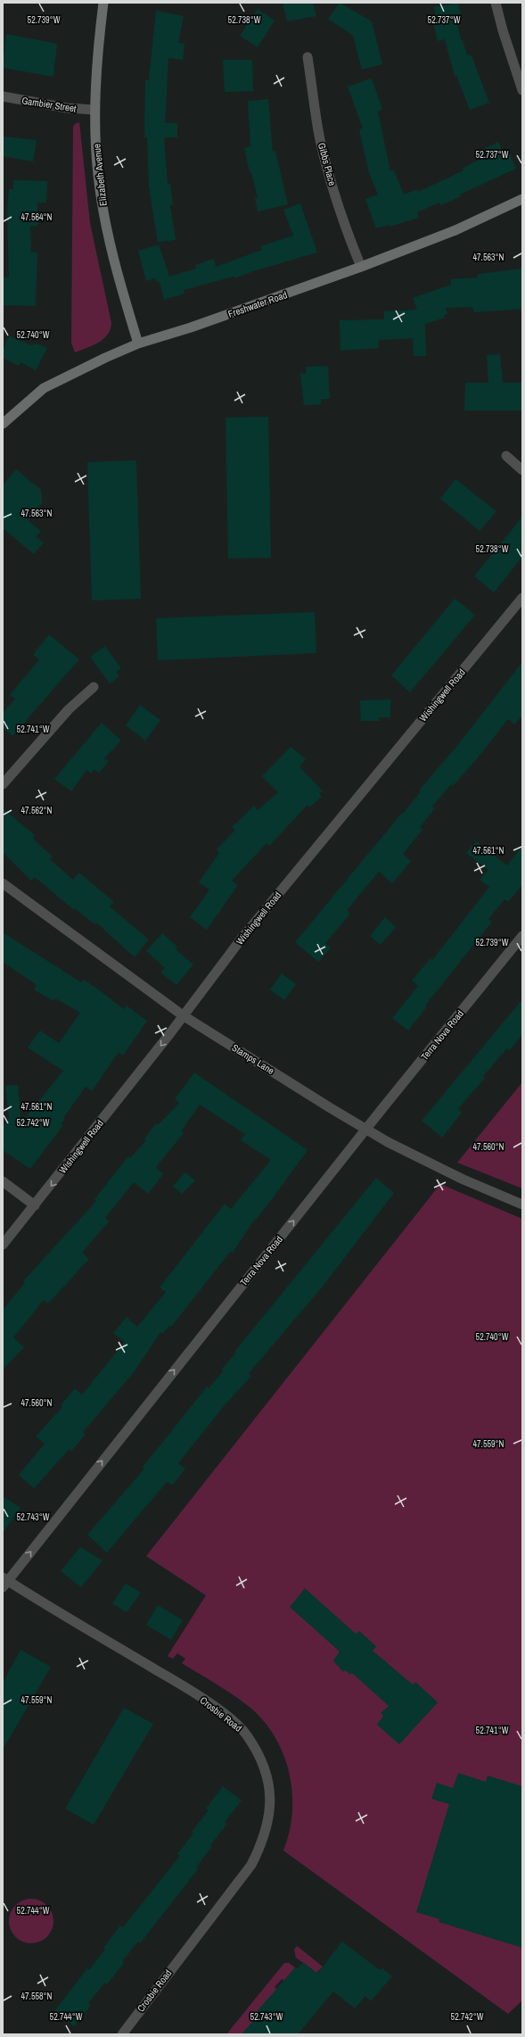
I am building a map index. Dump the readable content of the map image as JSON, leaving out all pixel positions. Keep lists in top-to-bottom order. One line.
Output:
{"streets":{"main road":["Elizabeth Avenue","Freshwater Road"],"street":["Gambier Street","Gibbs Place","Wishingwell Road","Terra Nova Road","Stamps Lane","Crosbie Road"]},"crossings":[["Gambier Street","Elizabeth Avenue"],["Gibbs Place","Freshwater Road"],["Elizabeth Avenue","Freshwater Road"],["Wishingwell Road","Stamps Lane"],["Terra Nova Road","Stamps Lane"],["Terra Nova Road","Crosbie Road"]],"one_way":["Terra Nova Road"],"coordinates":["52.739°W","52.738°W","52.737°W","47.564°N","47.563°N","52.740°W","52.741°W","47.562°N","47.561°N","52.742°W","47.560°N","47.559°N","52.743°W","52.744°W","47.558°N"]}
